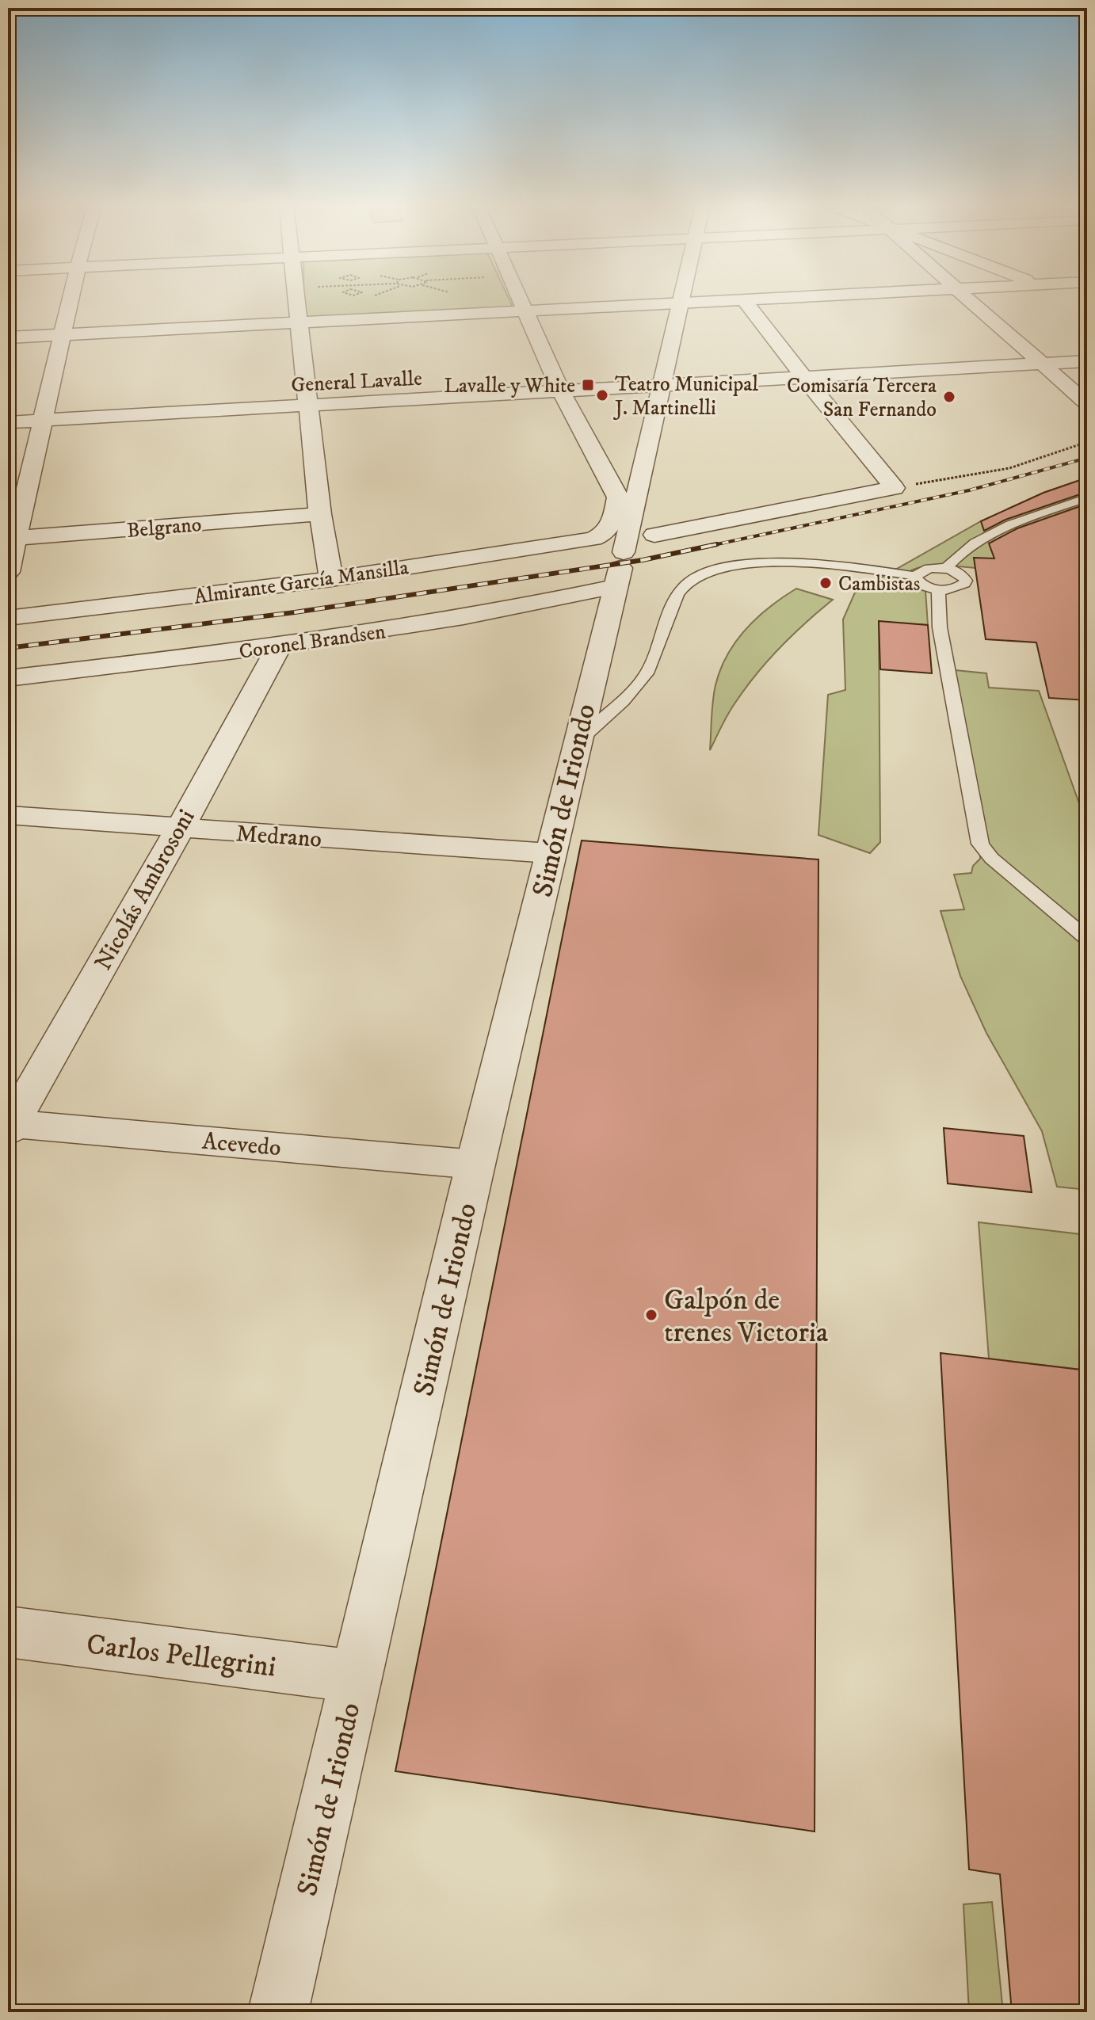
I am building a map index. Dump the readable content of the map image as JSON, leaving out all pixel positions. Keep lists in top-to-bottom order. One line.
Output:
{"streets":{"street":["General Lavalle","Belgrano","Almirante García Mansilla","Coronel Brandsen","Simón de Iriondo","Medrano","Nicolás Ambrosoni","Acevedo","Carlos Pellegrini"]},"crossings":[["Almirante García Mansilla","Simón de Iriondo"],["Coronel Brandsen","Simón de Iriondo"],["Coronel Brandsen","Nicolás Ambrosoni"],["Simón de Iriondo","Medrano"],["Simón de Iriondo","Acevedo"],["Simón de Iriondo","Carlos Pellegrini"],["Medrano","Nicolás Ambrosoni"],["Nicolás Ambrosoni","Acevedo"]],"places":{"transit":["Lavalle y White"],"other":["Teatro Municipal J. Martinelli","Comisaría Tercera San Fernando","Cambistas","Galpón de trenes Victoria"]}}
